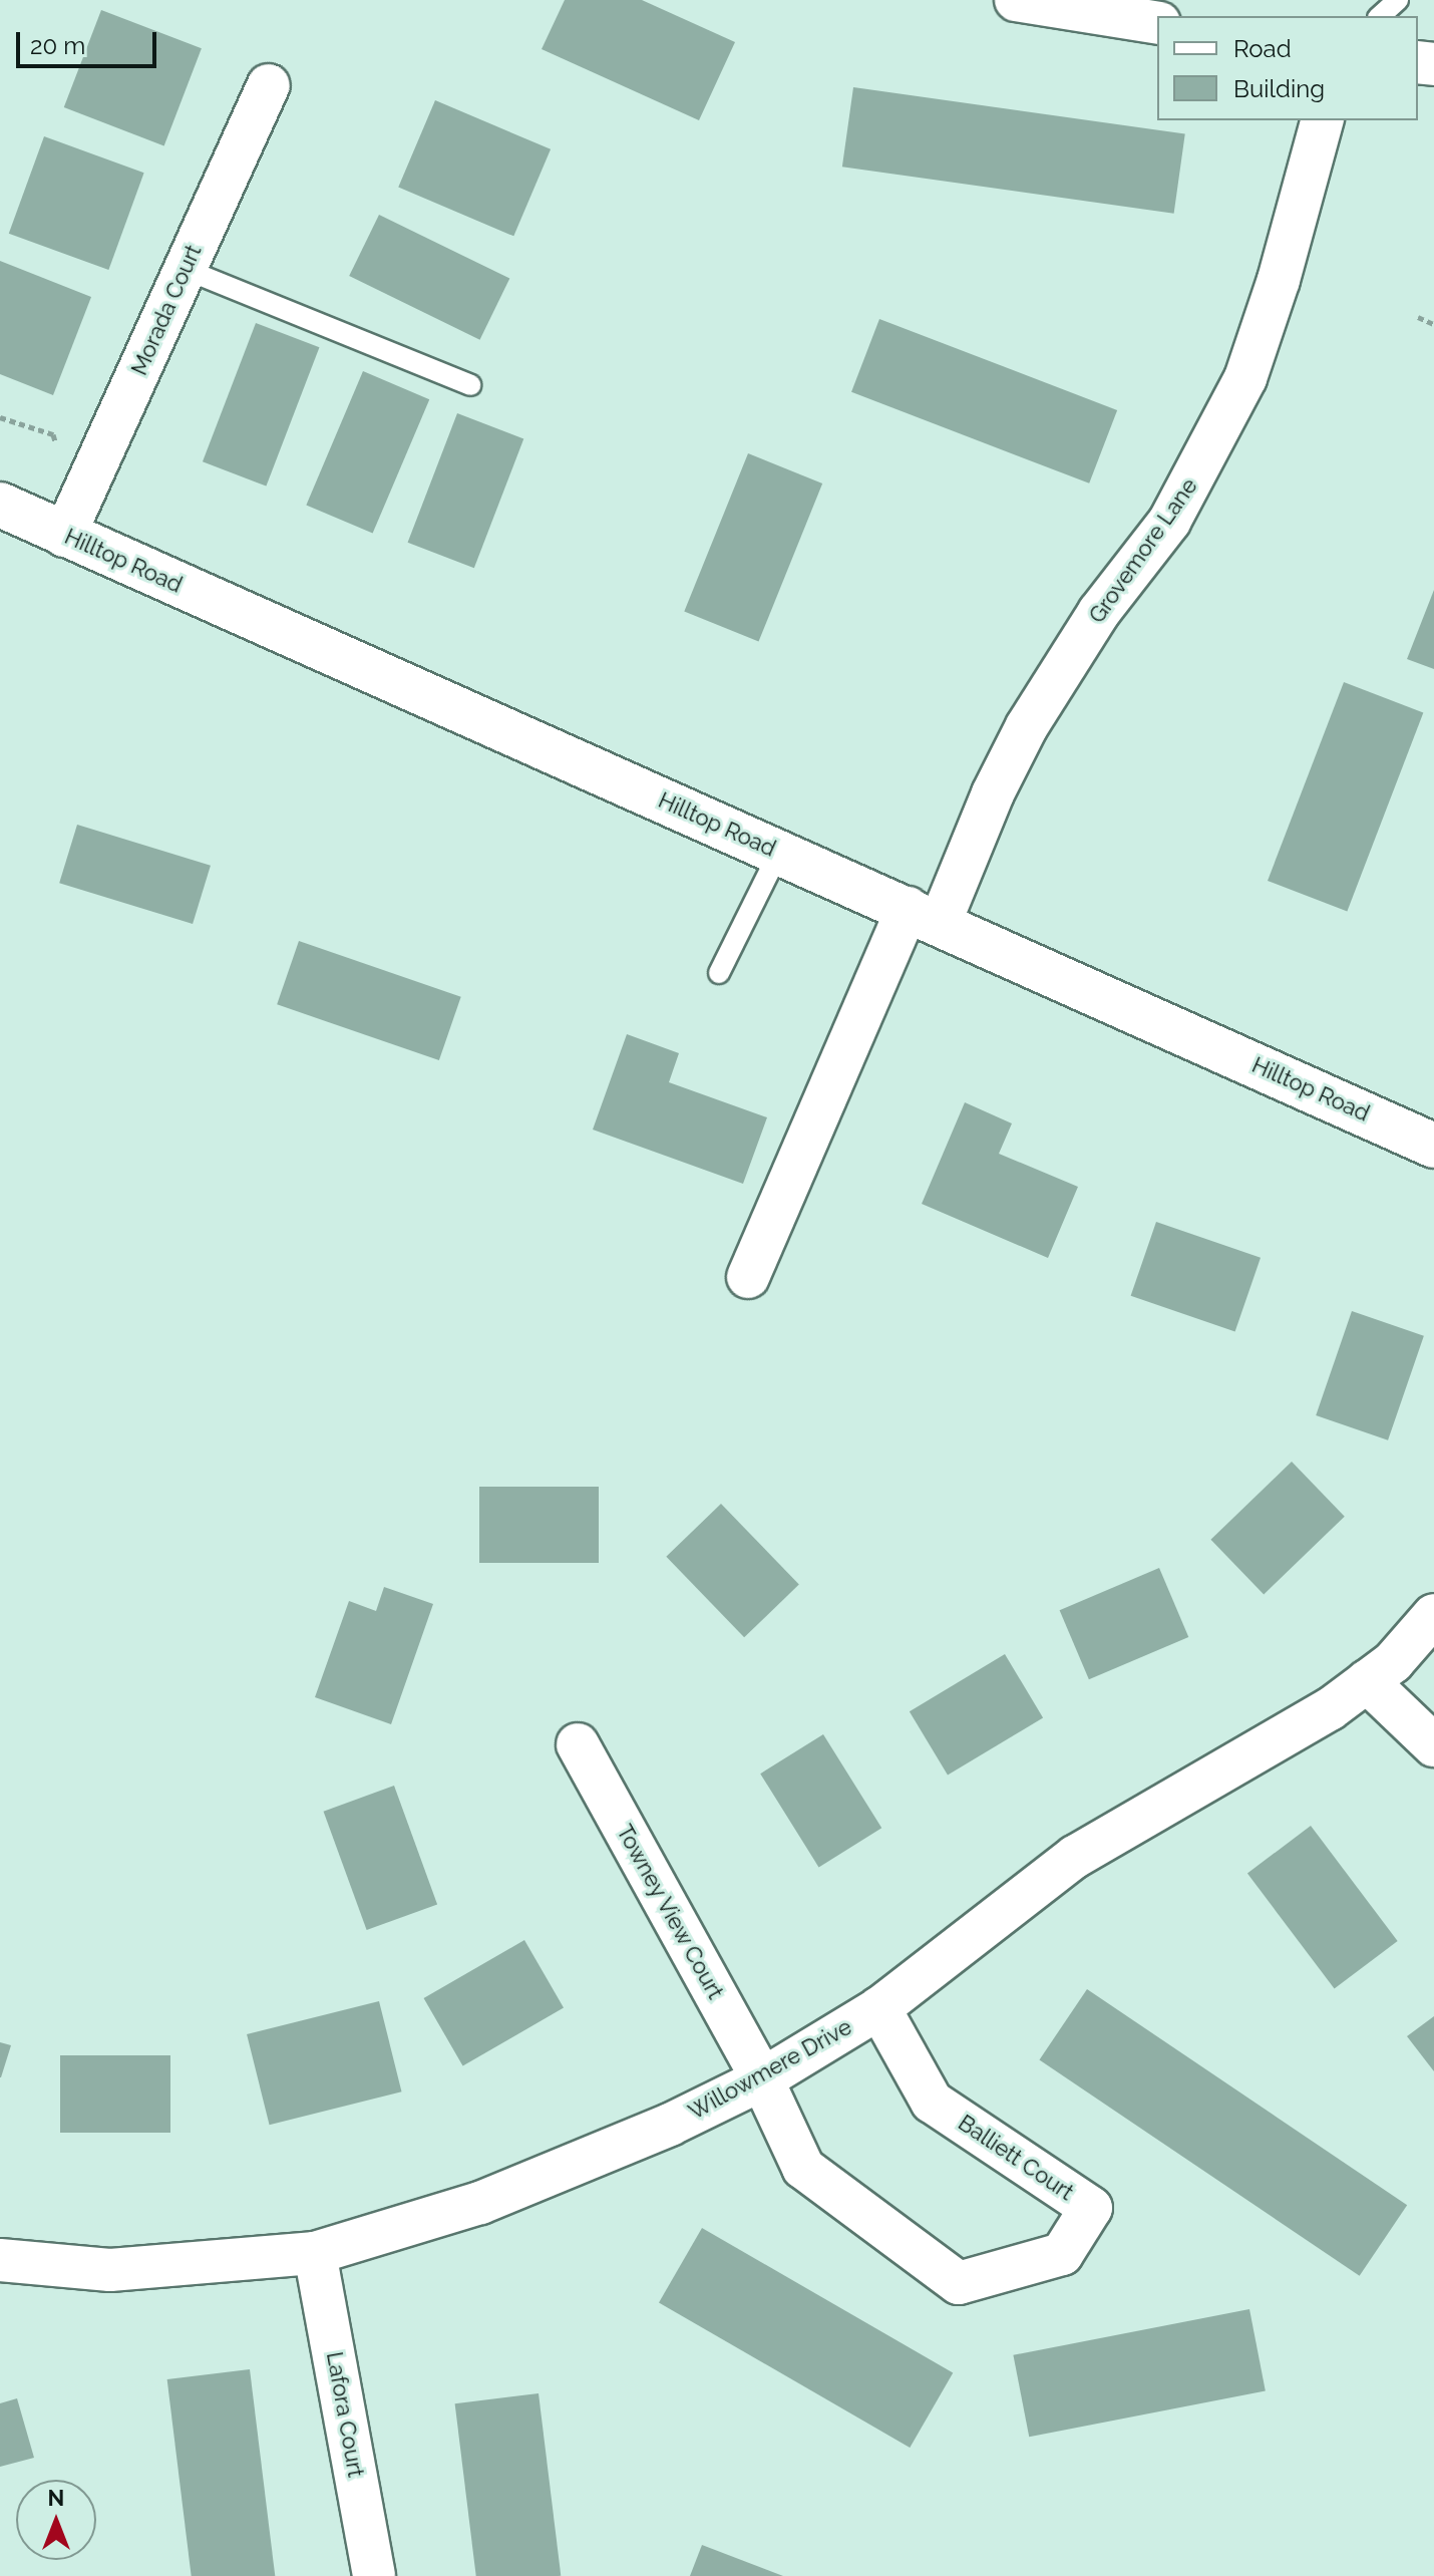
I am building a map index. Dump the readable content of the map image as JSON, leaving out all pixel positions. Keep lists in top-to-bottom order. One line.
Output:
{"streets":{"street":["Morada Court","Grovemore Lane","Hilltop Road","Towney View Court","Willowmere Drive","Balliett Court","Lafora Court"]},"crossings":[["Morada Court","Hilltop Road"],["Grovemore Lane","Hilltop Road"],["Towney View Court","Willowmere Drive"],["Towney View Court","Balliett Court"],["Willowmere Drive","Balliett Court"],["Willowmere Drive","Lafora Court"]],"legend":["Road","Building"],"scale_bar":"20 m","north":"top"}
